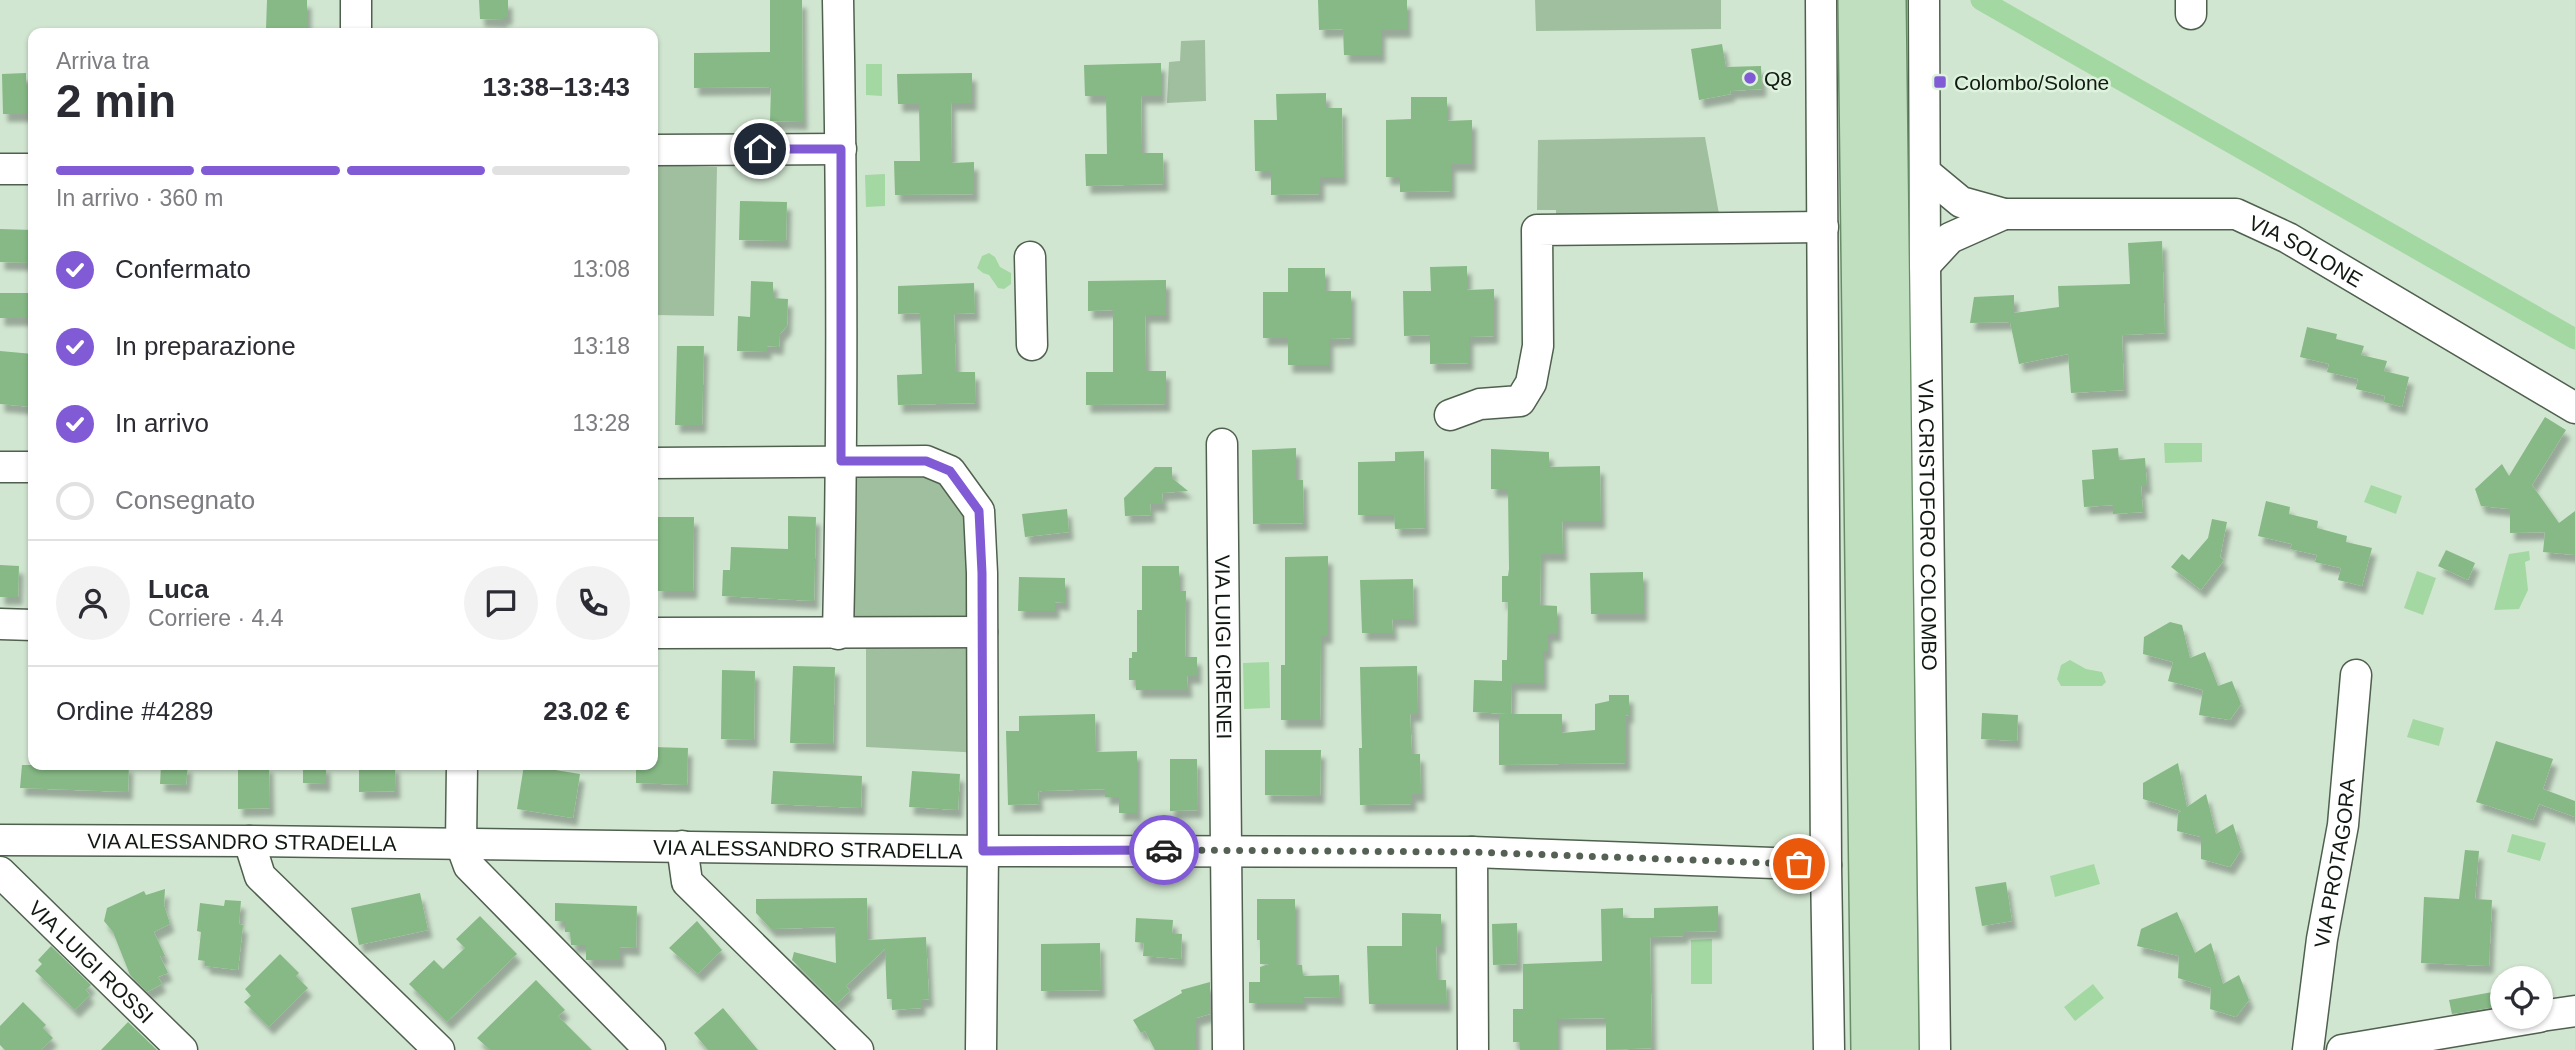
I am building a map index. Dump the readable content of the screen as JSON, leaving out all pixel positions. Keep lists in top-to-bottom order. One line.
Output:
{"streets":{"main road":["VIA CRISTOFORO COLOMBO"],"street":["VIA SOLONE","VIA LUIGI CIRENEI","VIA ALESSANDRO STRADELLA","VIA PROTAGORA","VIA LUIGI ROSSI"]},"crossings":[["VIA LUIGI CIRENEI","VIA ALESSANDRO STRADELLA"]],"places":{"other":["Q8"],"transit":["Colombo/Solone"]},"page":{"heading":["2 min","Arriva tra","13:38–13:43"],"panel":["Luca","Corriere · 4.4","Ordine #4289","23.02 €"],"bar":"In arrivo · 360 m","list":[["Confermato","13:08"],["In preparazione","13:18"],["In arrivo","13:28"],"Consegnato"]}}
